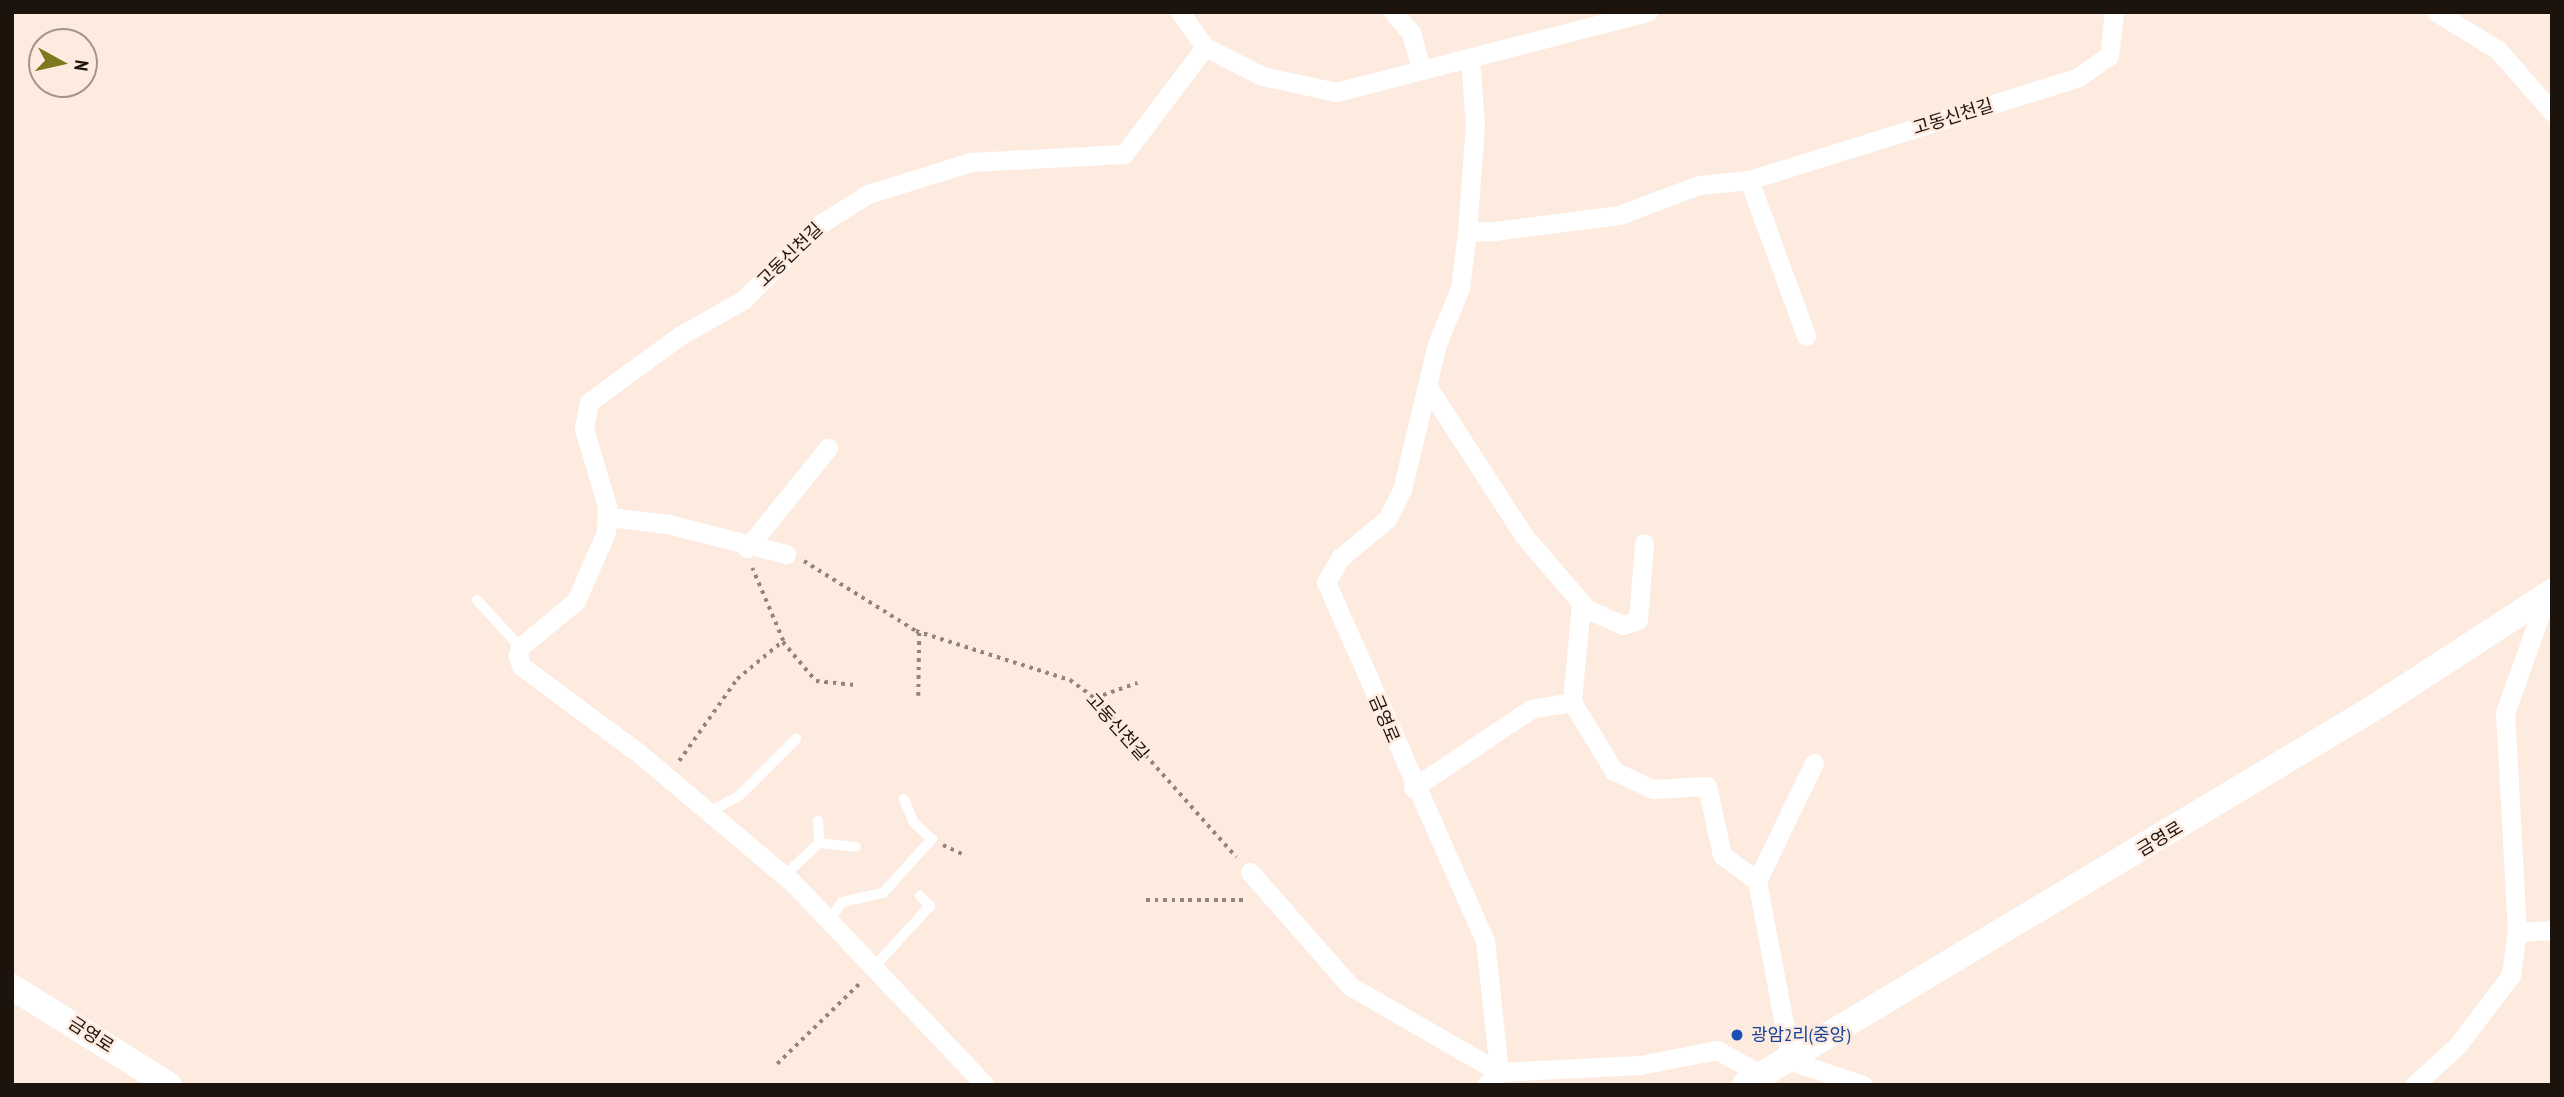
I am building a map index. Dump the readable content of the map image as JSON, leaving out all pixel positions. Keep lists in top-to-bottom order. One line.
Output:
{"streets":{"street":["고동신천길","금영로"]},"places":["광암2리(중앙)"],"north":"right"}
